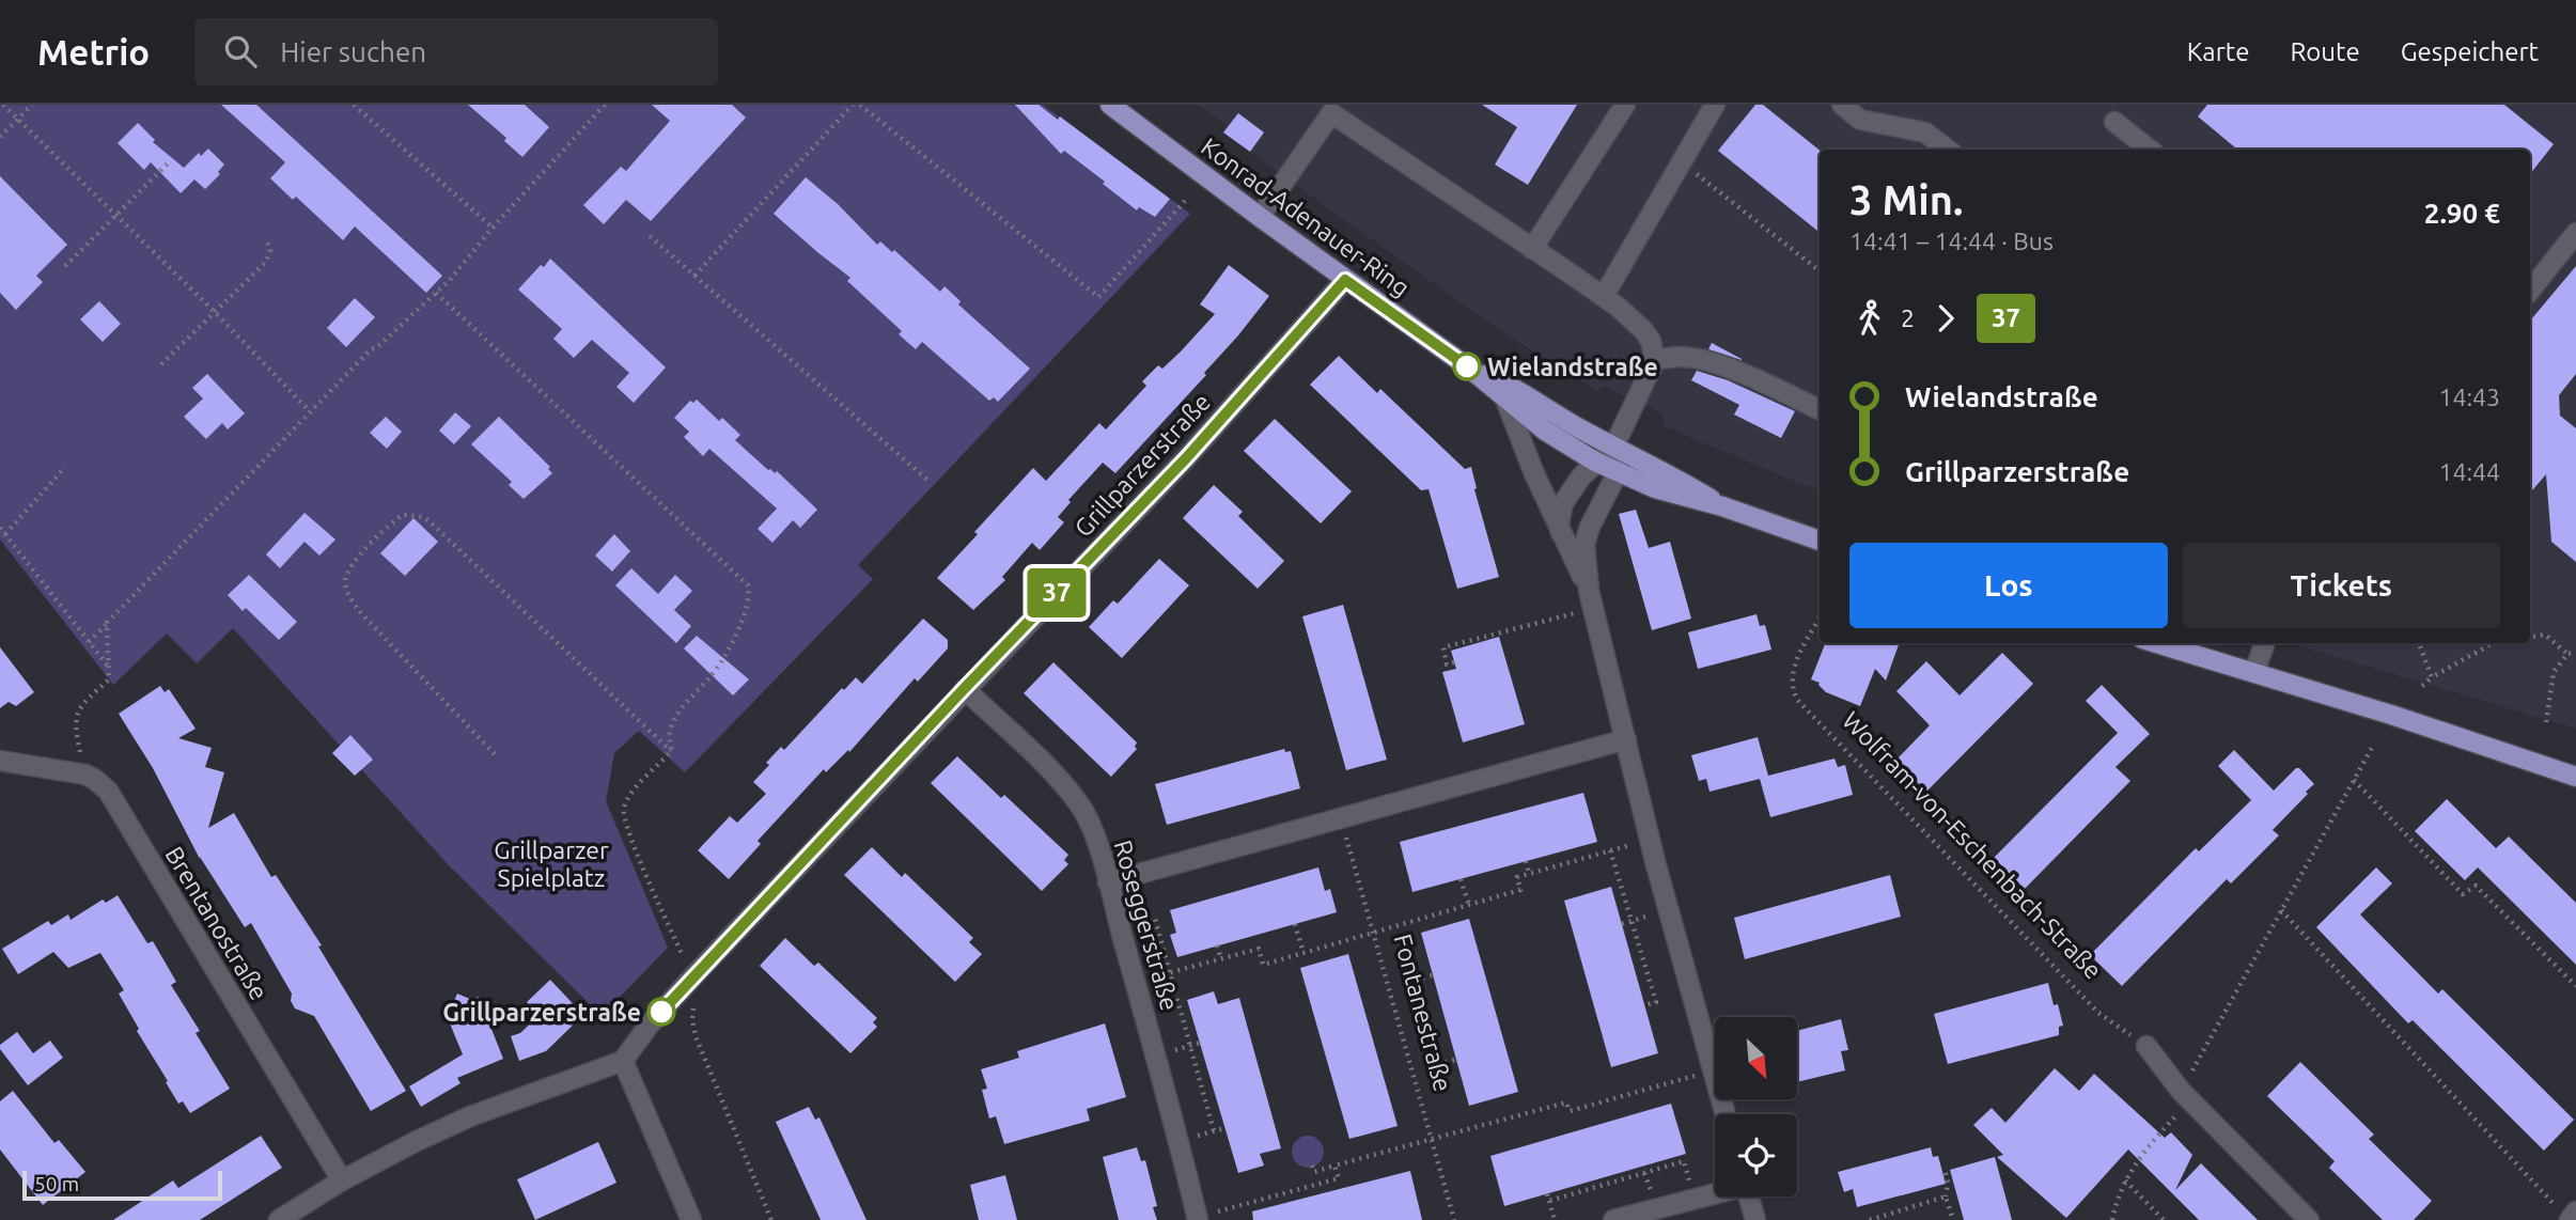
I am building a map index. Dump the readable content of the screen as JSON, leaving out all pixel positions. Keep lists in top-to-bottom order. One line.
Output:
{"streets":{"main road":["Konrad-Adenauer-Ring"],"street":["Grillparzerstraße","Brentanostraße","Roseggerstraße"],"path":["Wolfram-von-Eschenbach-Straße","Fontanestraße"]},"crossings":[["Konrad-Adenauer-Ring","Grillparzerstraße"],["Grillparzerstraße","Roseggerstraße"]],"parks":["Grillparzer Spielplatz"],"places":["Wielandstraße","Grillparzerstraße"],"lines":["bus line 37"],"scale_bar":"50 m","north":"bottom right","page":{"header":"Metrio","search":"Hier suchen","nav":["Karte","Route","Gespeichert"],"on_map":"37","heading":["3 Min.","14:41 – 14:44 · Bus","2.90 €"],"legs":["2","37"],"list":[{"name":"Wielandstraße","value":"14:43"},{"name":"Grillparzerstraße","value":"14:44"}],"buttons":["Los","Tickets"],"scale":"50 m"}}
